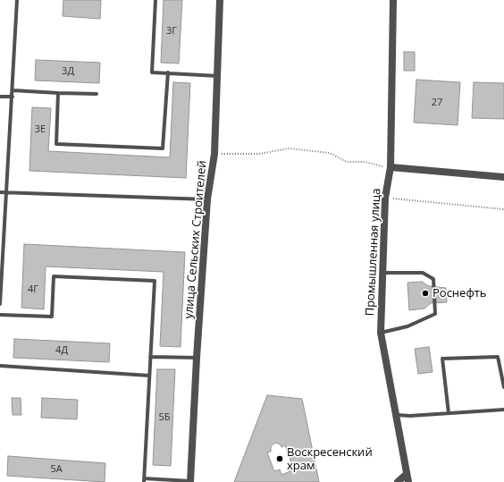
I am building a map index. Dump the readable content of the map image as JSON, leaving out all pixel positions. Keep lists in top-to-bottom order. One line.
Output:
{"streets":{"street":["улица Сельских Строителей","Промышленная улица"]},"places":["Роснефть","Воскресенский храм"],"house_numbers":["3Г","3Д","27","3Е","4Г","4Д","5Б","5А"]}
